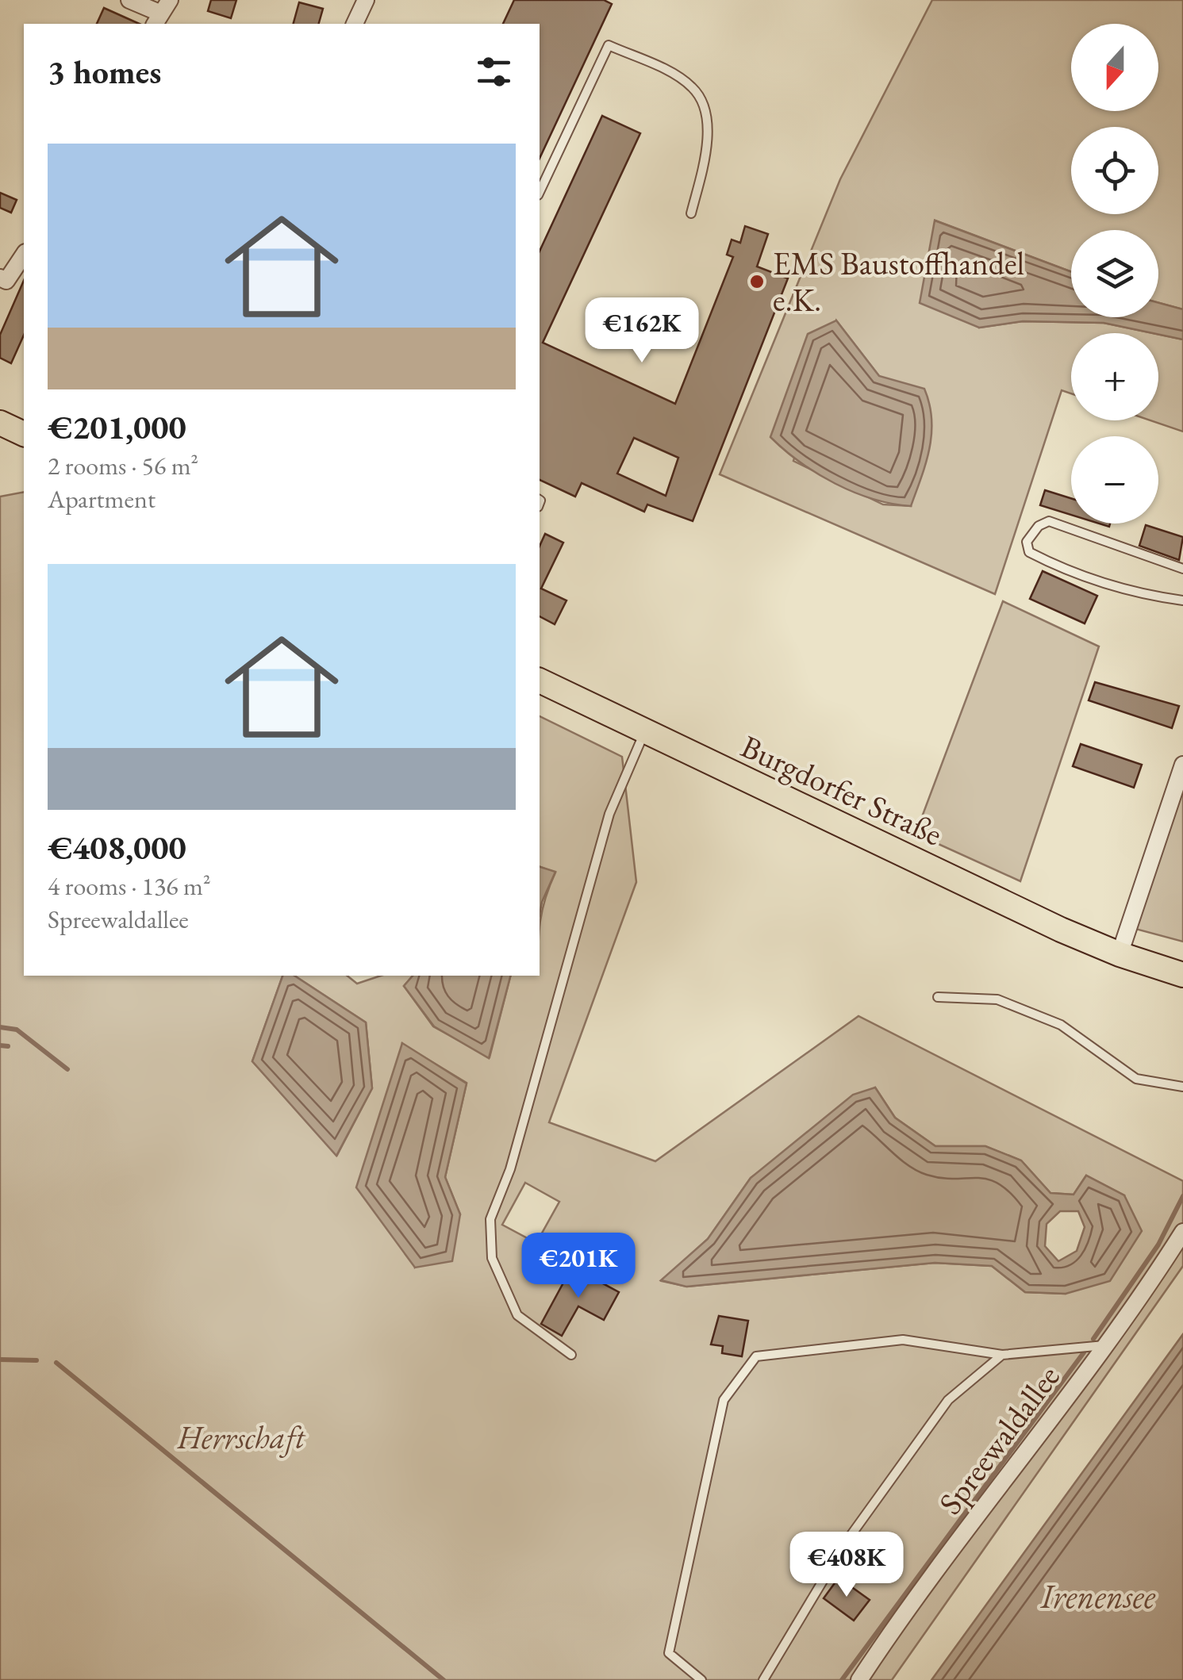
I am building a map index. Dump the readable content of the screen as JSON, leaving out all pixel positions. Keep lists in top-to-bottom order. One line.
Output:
{"streets":{"main road":["Burgdorfer Straße"],"street":["Spreewaldallee"]},"water":["Irenensee"],"parks":["Herrschaft"],"places":["EMS Baustoffhandel e.K."],"north":"bottom","page":{"map_buttons":["+","−"],"heading":"3 homes","list":[{"name":"€201,000","note":"2 rooms · 56 m² · Apartment"},{"name":"€408,000","note":"4 rooms · 136 m² · Spreewaldallee"}],"price":["€162K","€201K","€408K"]}}
